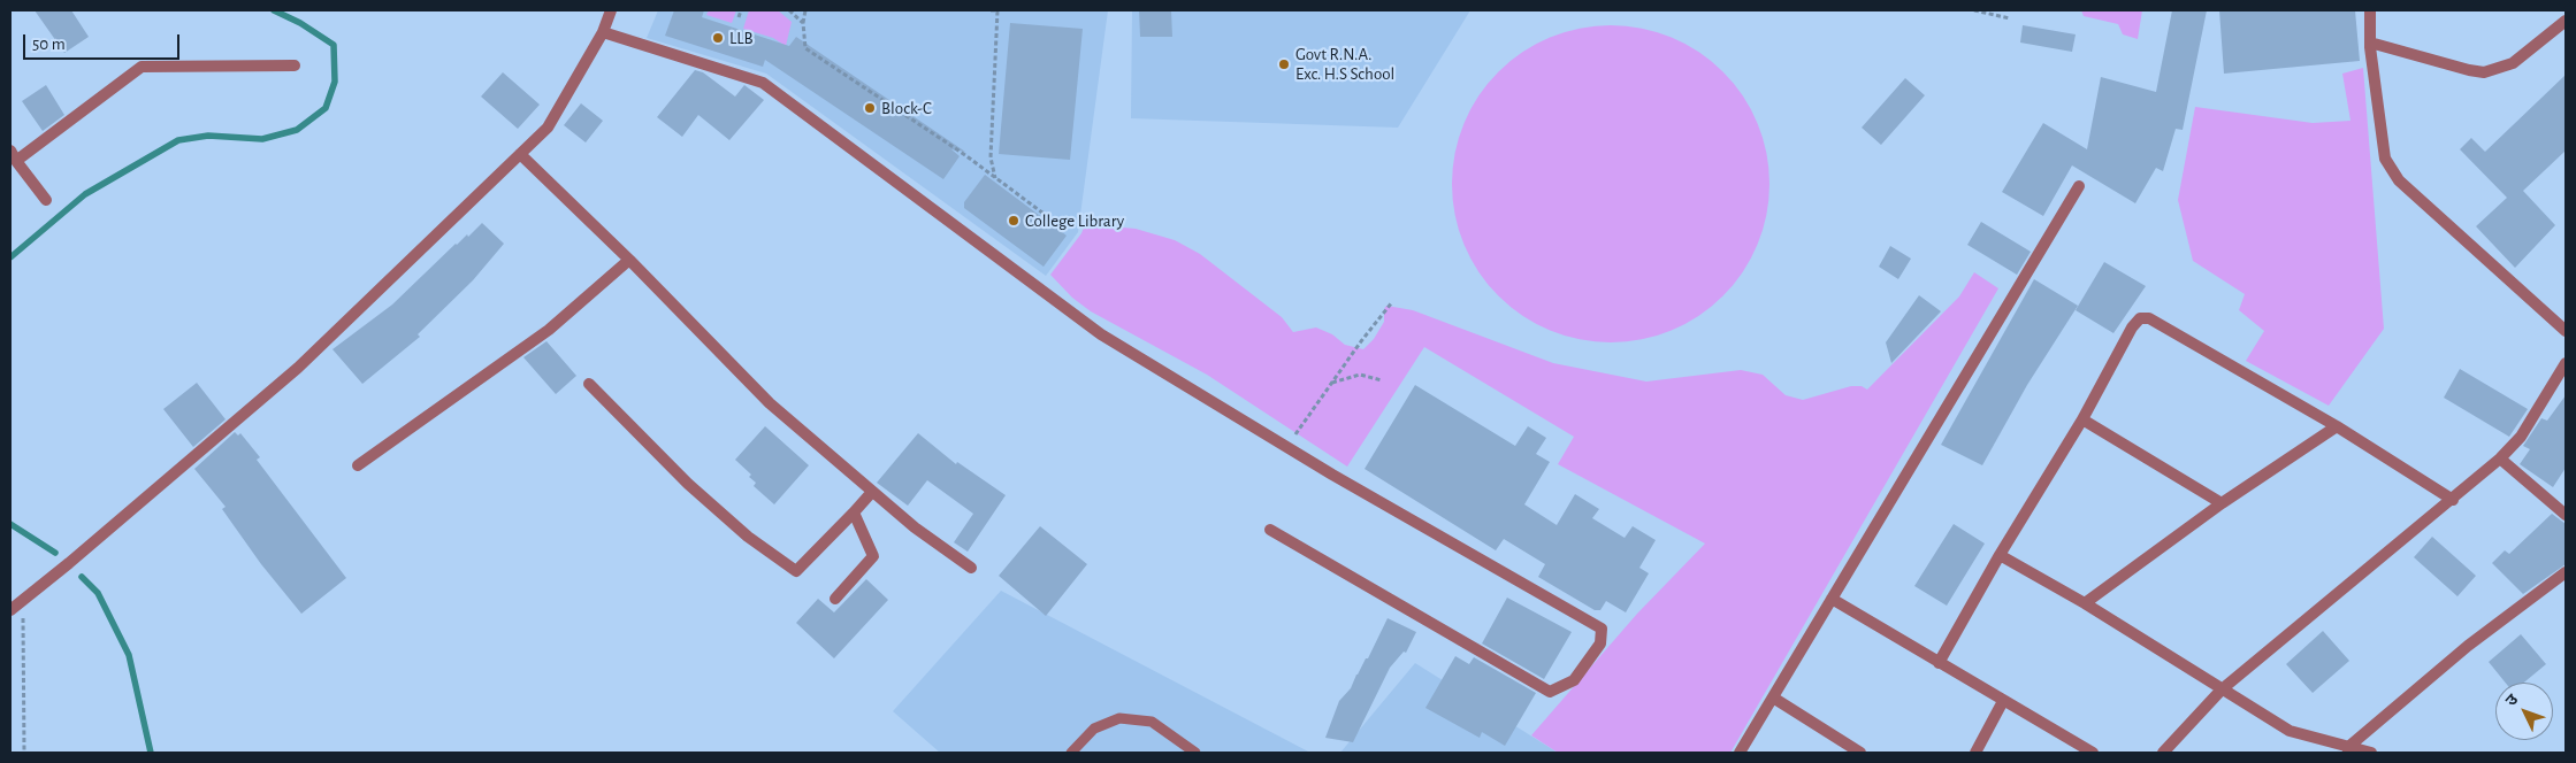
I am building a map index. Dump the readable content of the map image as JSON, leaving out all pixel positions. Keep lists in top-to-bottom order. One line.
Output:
{"places":["LLB","Govt R.N.A. Exc. H.S School","Block-C","College Library"],"scale_bar":"50 m","north":"top left"}
